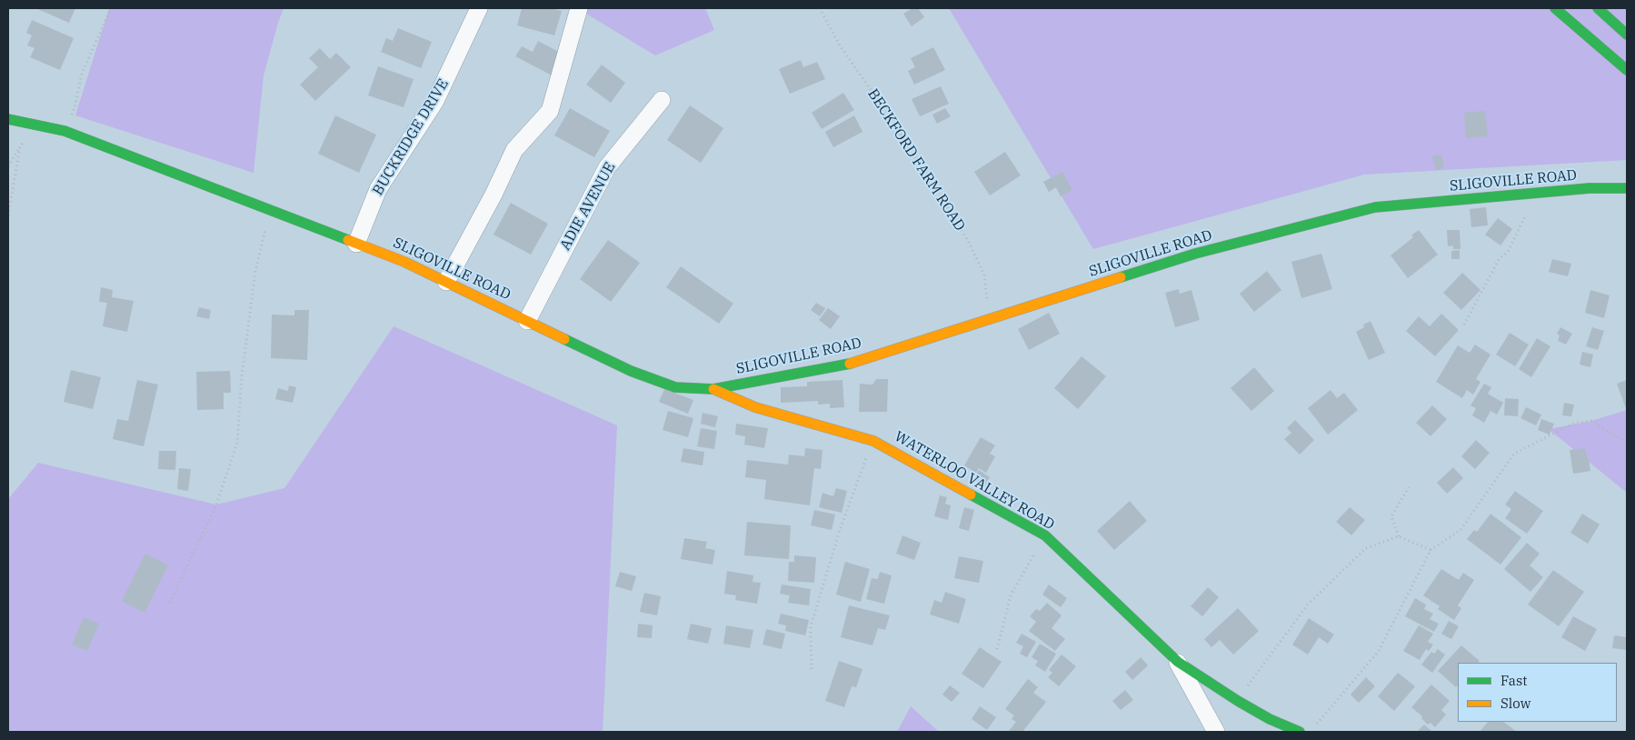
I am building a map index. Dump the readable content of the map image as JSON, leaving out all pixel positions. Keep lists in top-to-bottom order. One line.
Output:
{"streets":{"main road":["SLIGOVILLE ROAD","WATERLOO VALLEY ROAD"],"street":["BUCKRIDGE DRIVE","ADIE AVENUE"],"path":["BECKFORD FARM ROAD"]},"crossings":[["BUCKRIDGE DRIVE","SLIGOVILLE ROAD"],["BECKFORD FARM ROAD","SLIGOVILLE ROAD"],["SLIGOVILLE ROAD","ADIE AVENUE"],["SLIGOVILLE ROAD","WATERLOO VALLEY ROAD"]],"legend":["Fast","Slow"]}
